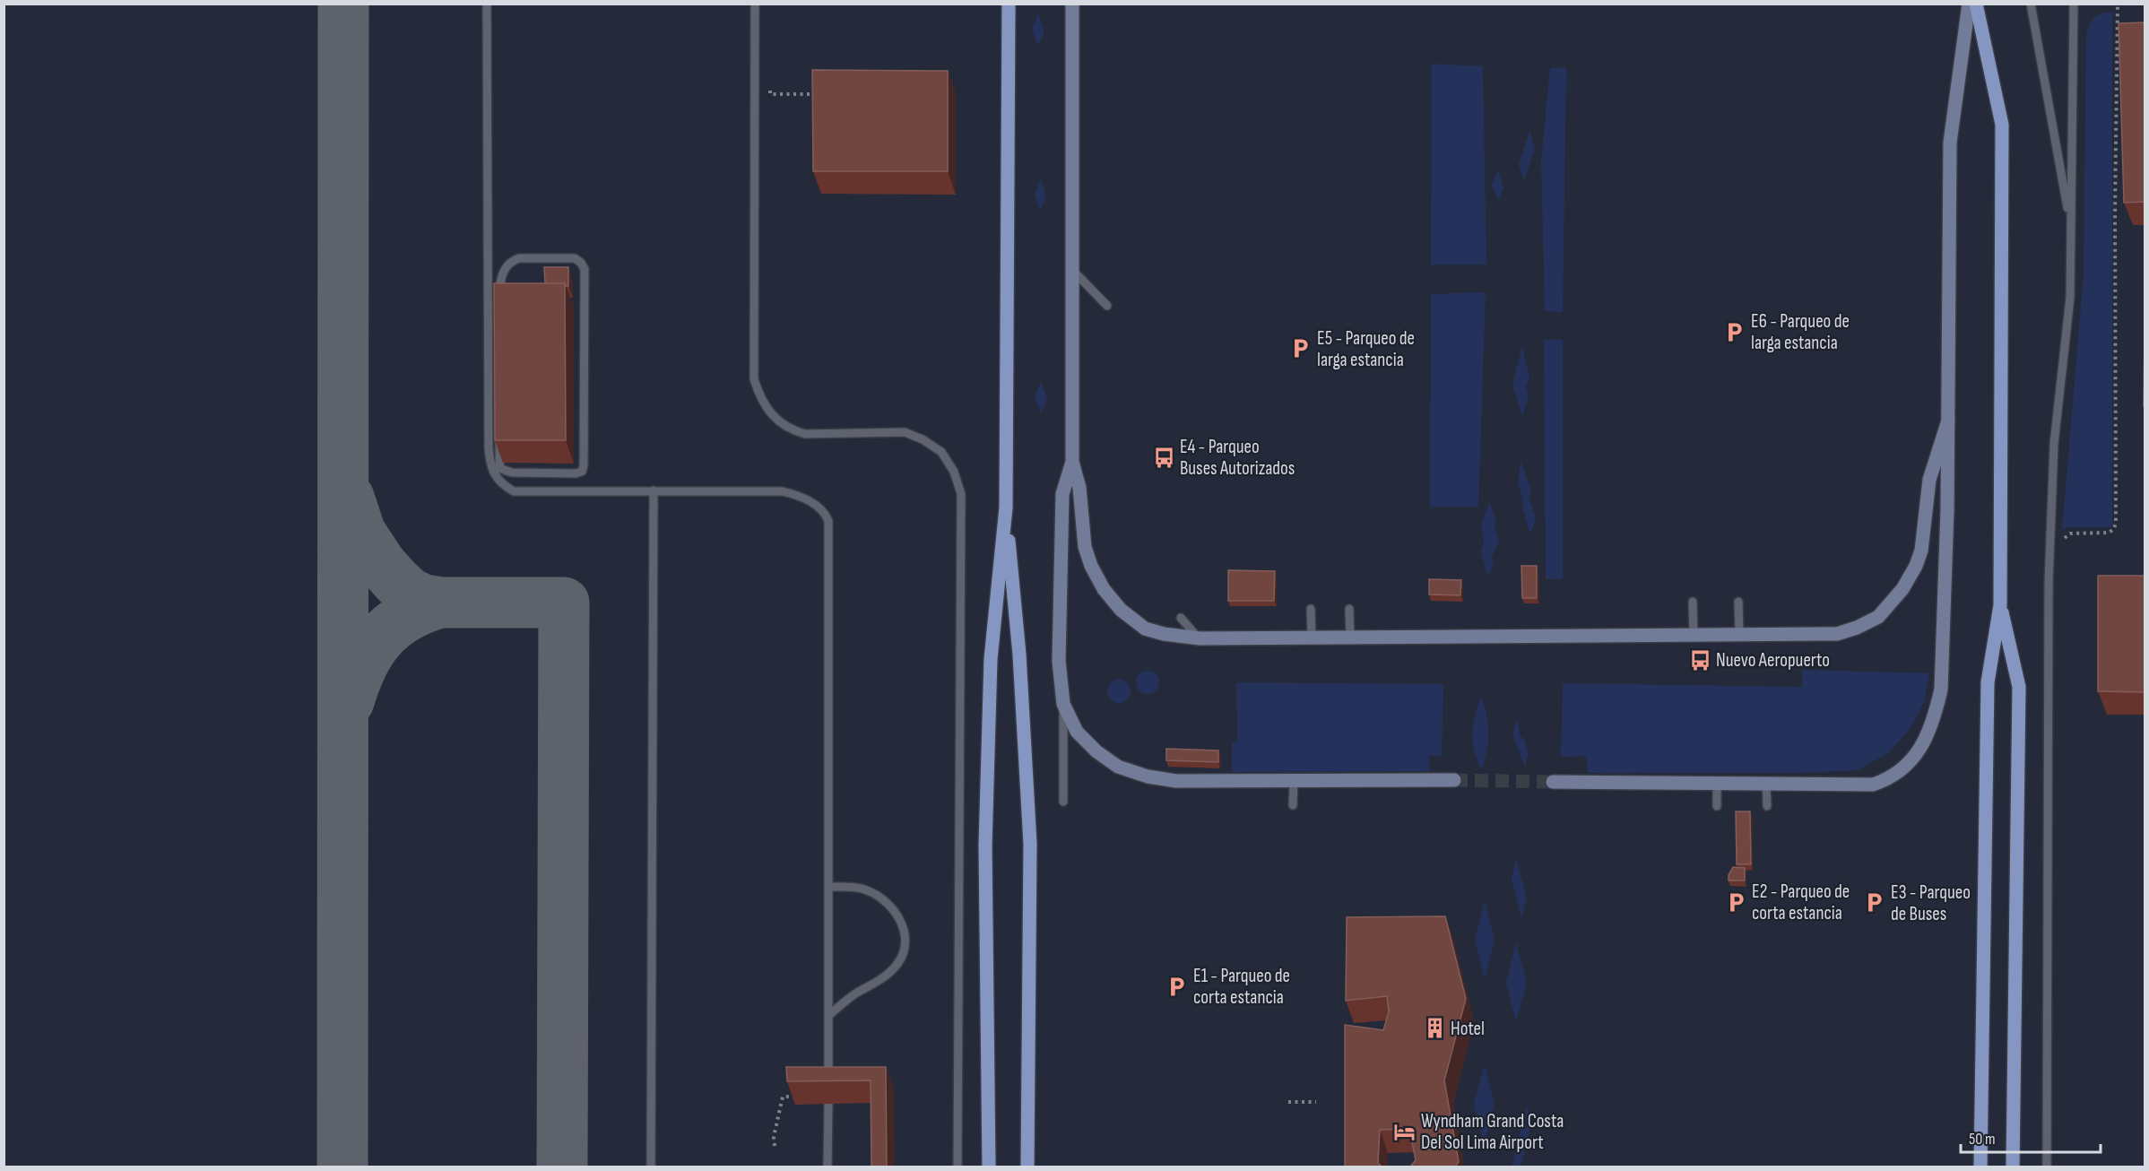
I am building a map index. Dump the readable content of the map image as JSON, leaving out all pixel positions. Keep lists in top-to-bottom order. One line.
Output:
{"places":{"parking":["E6 - Parqueo de larga estancia","E5 - Parqueo de larga estancia","E2 - Parqueo de corta estancia","E3 - Parqueo de Buses","E1 - Parqueo de corta estancia"],"bus stop":["E4 - Parqueo Buses Autorizados","Nuevo Aeropuerto"],"building":["Hotel"],"hotel":["Wyndham Grand Costa Del Sol Lima Airport"]},"scale_bar":"50 m"}
